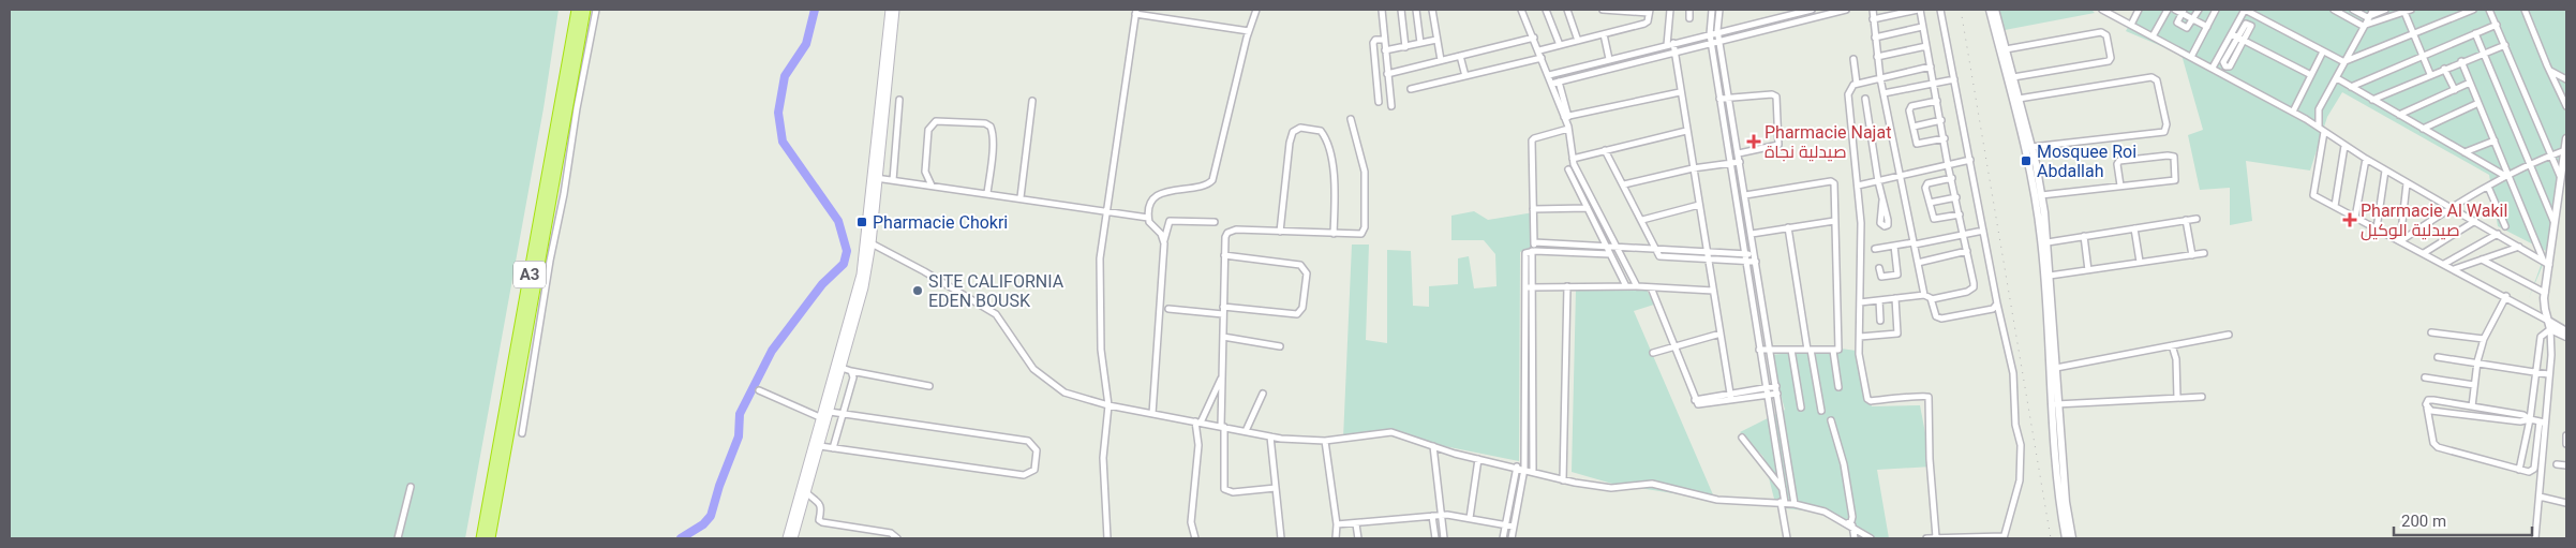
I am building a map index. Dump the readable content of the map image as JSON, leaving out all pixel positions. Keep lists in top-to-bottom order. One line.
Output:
{"streets":{"highway":["A3"]},"places":{"health":["Pharmacie Najat صيدلية نجاة","Pharmacie Al Wakil صيدلية الوكيل"],"transit":["Mosquee Roi Abdallah","Pharmacie Chokri"],"other":["SITE CALIFORNIA EDEN BOUSK"]},"scale_bar":"200 m"}
